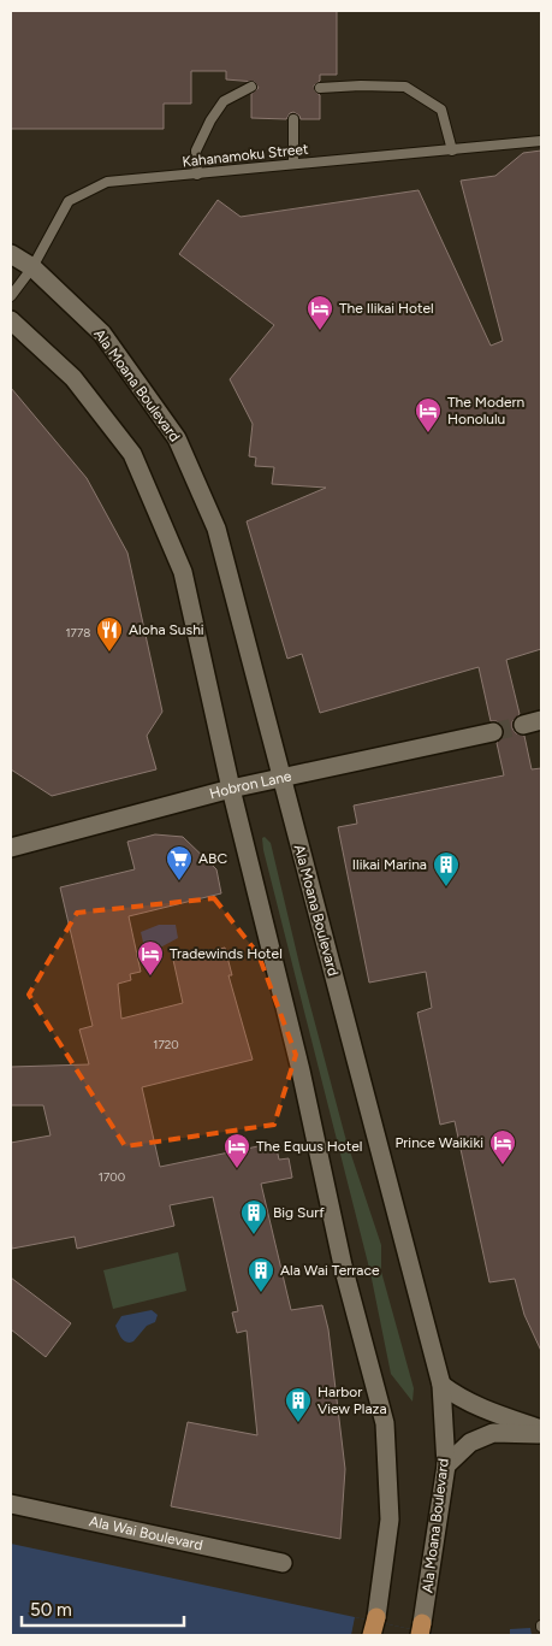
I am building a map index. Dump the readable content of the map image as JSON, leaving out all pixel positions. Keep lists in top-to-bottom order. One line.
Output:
{"streets":{"main road":["Ala Moana Boulevard","Hobron Lane","Ala Wai Boulevard"],"lane":["Kahanamoku Street"]},"crossings":[["Kahanamoku Street","Ala Moana Boulevard"],["Ala Moana Boulevard","Hobron Lane"]],"places":{"hotel":["The Ilikai Hotel","The Modern Honolulu","Tradewinds Hotel","Prince Waikiki","The Equus Hotel"],"restaurant":["Aloha Sushi"],"supermarket":["ABC"],"building":["Ilikai Marina","Big Surf","Ala Wai Terrace","Harbor View Plaza"]},"house_numbers":["1778","1720","1700"],"scale_bar":"50 m"}
